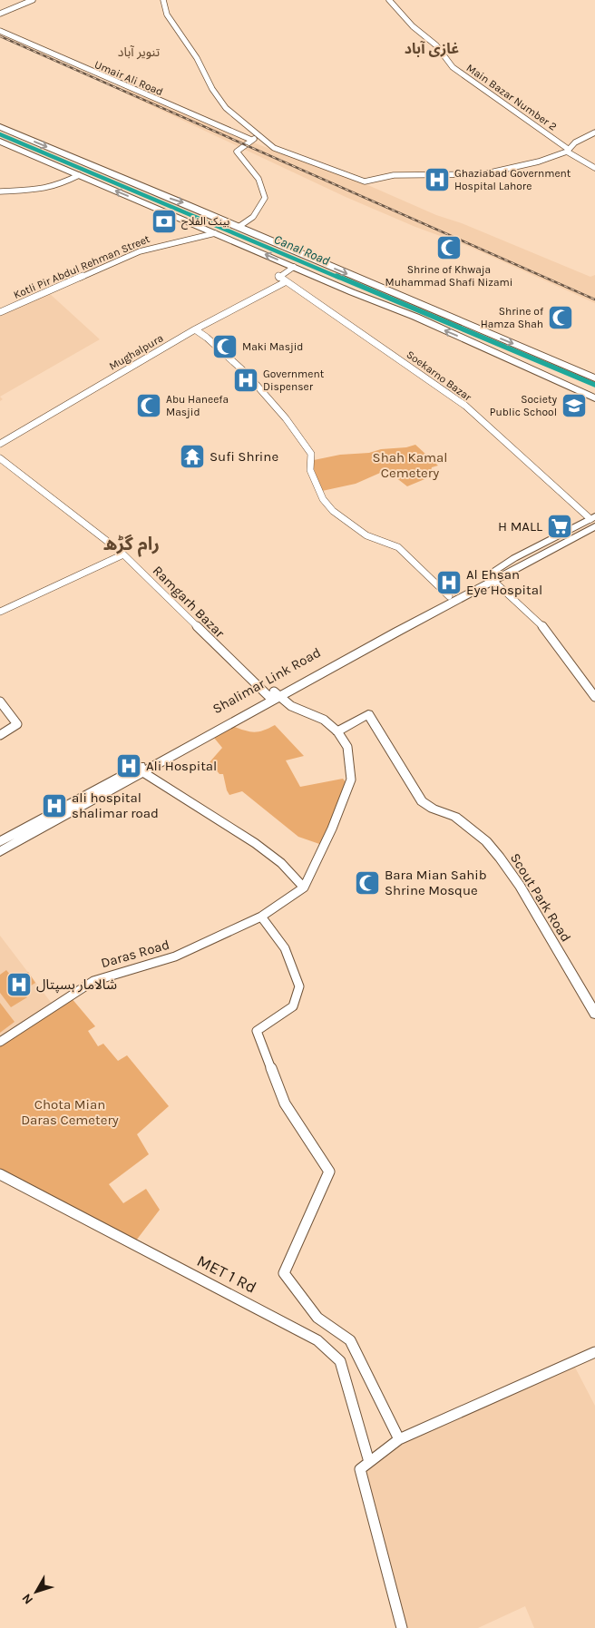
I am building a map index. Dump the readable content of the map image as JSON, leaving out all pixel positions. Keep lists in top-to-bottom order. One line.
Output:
{"streets":{"main road":["Shalimar Link Road","Scout Park Road"],"street":["Umair Ali Road","Main Bazar Number 2","Kotli Pir Abdul Rehman Street","Mughalpura","Soekarno Bazar","Ramgarh Bazar","Daras Road","MET 1 Rd"]},"crossings":[["Mughalpura","Soekarno Bazar"],["Ramgarh Bazar","Shalimar Link Road"],["Ramgarh Bazar","Scout Park Road"]],"districts":["غازى آباد","تنویر آباد","رام گڑھ"],"water":["Canal Road"],"parks":["Shah Kamal Cemetery","Chota Mian Daras Cemetery"],"places":{"hospital":["Ghaziabad Government Hospital Lahore","Government Dispenser","Al Ehsan Eye Hospital","Ali Hospital","ali hospital shalimar road","شالامار ہسپتال"],"bank":["بینک الفلاح"],"mosque":["Shrine of Khwaja Muhammad Shafi Nizami","Shrine of Hamza Shah","Maki Masjid","Abu Haneefa Masjid","Bara Mian Sahib Shrine Mosque"],"school or university":["Society Public School"],"temple":["Sufi Shrine"],"supermarket":["H MALL"]},"north":"bottom left"}
